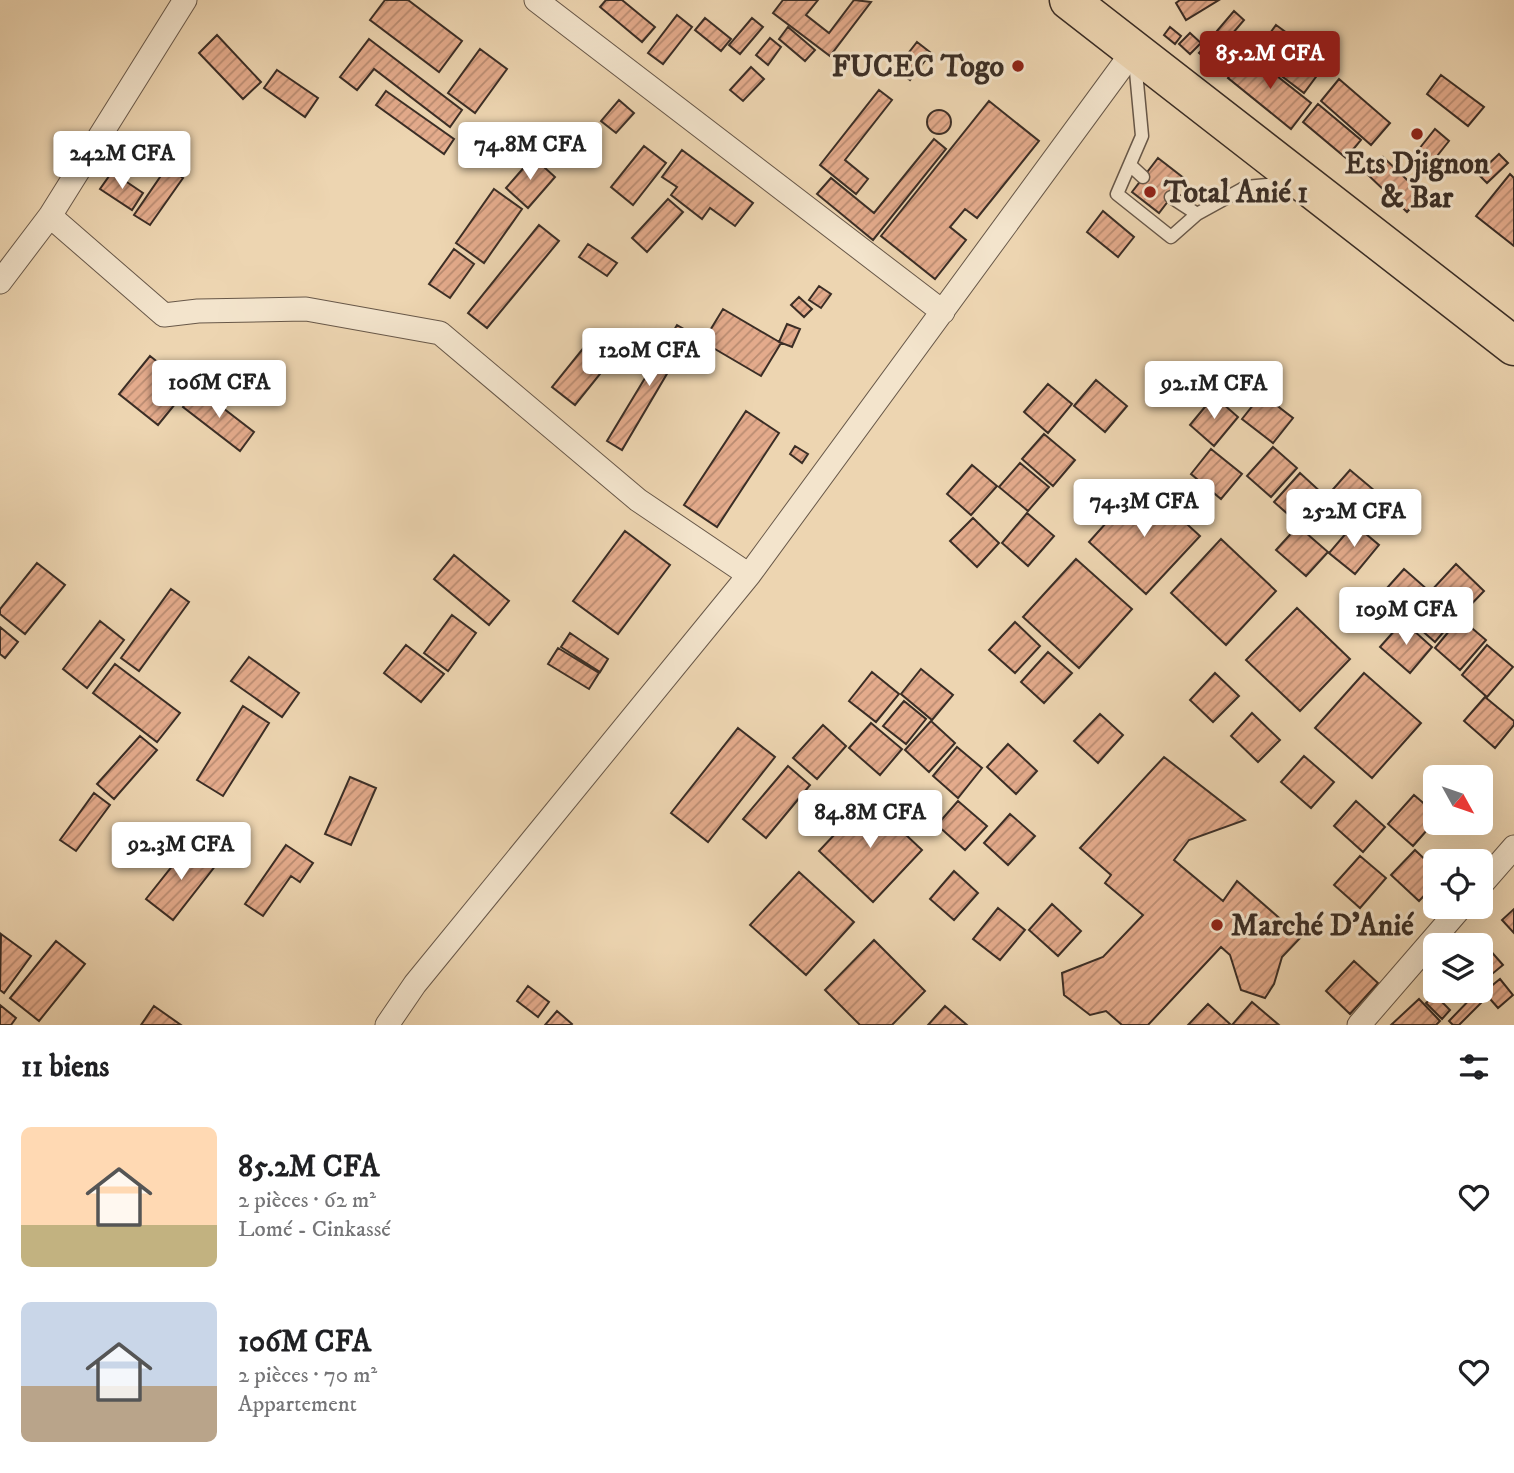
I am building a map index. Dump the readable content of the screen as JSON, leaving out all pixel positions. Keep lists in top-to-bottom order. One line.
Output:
{"places":["FUCEC Togo","Ets Djignon & Bar","Total Anié 1","Marché D'Anié"],"north":"bottom right","page":{"price":["85.2M CFA","74.8M CFA","242M CFA","120M CFA","106M CFA","92.1M CFA","74.3M CFA","252M CFA","109M CFA","84.8M CFA","92.3M CFA"],"heading":"11 biens","list":[{"name":"85.2M CFA","note":"2 pièces · 62 m² · Lomé - Cinkassé"},{"name":"106M CFA","note":"2 pièces · 70 m² · Appartement"}]}}
